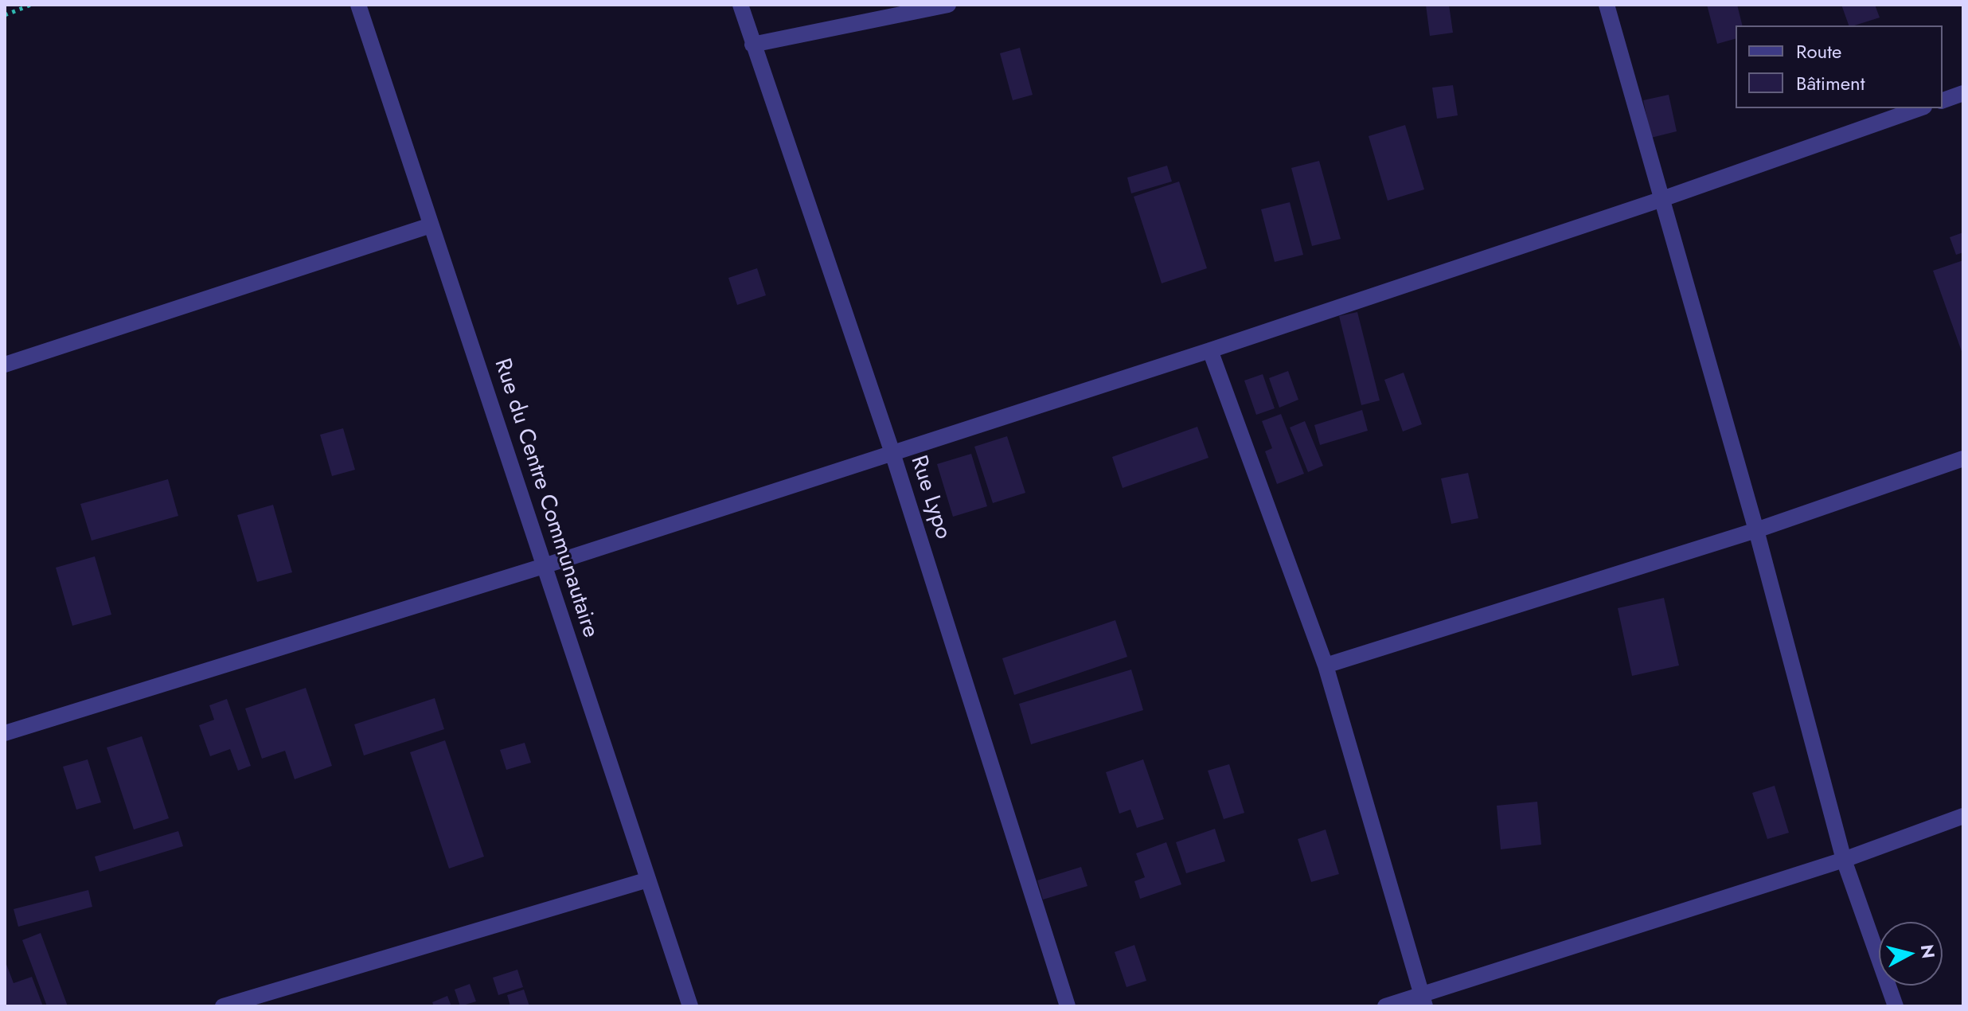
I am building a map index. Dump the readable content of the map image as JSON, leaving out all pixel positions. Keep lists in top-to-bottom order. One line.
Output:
{"streets":{"street":["Rue Lypo","Rue du Centre Communautaire"]},"legend":["Route","Bâtiment"],"north":"right"}
